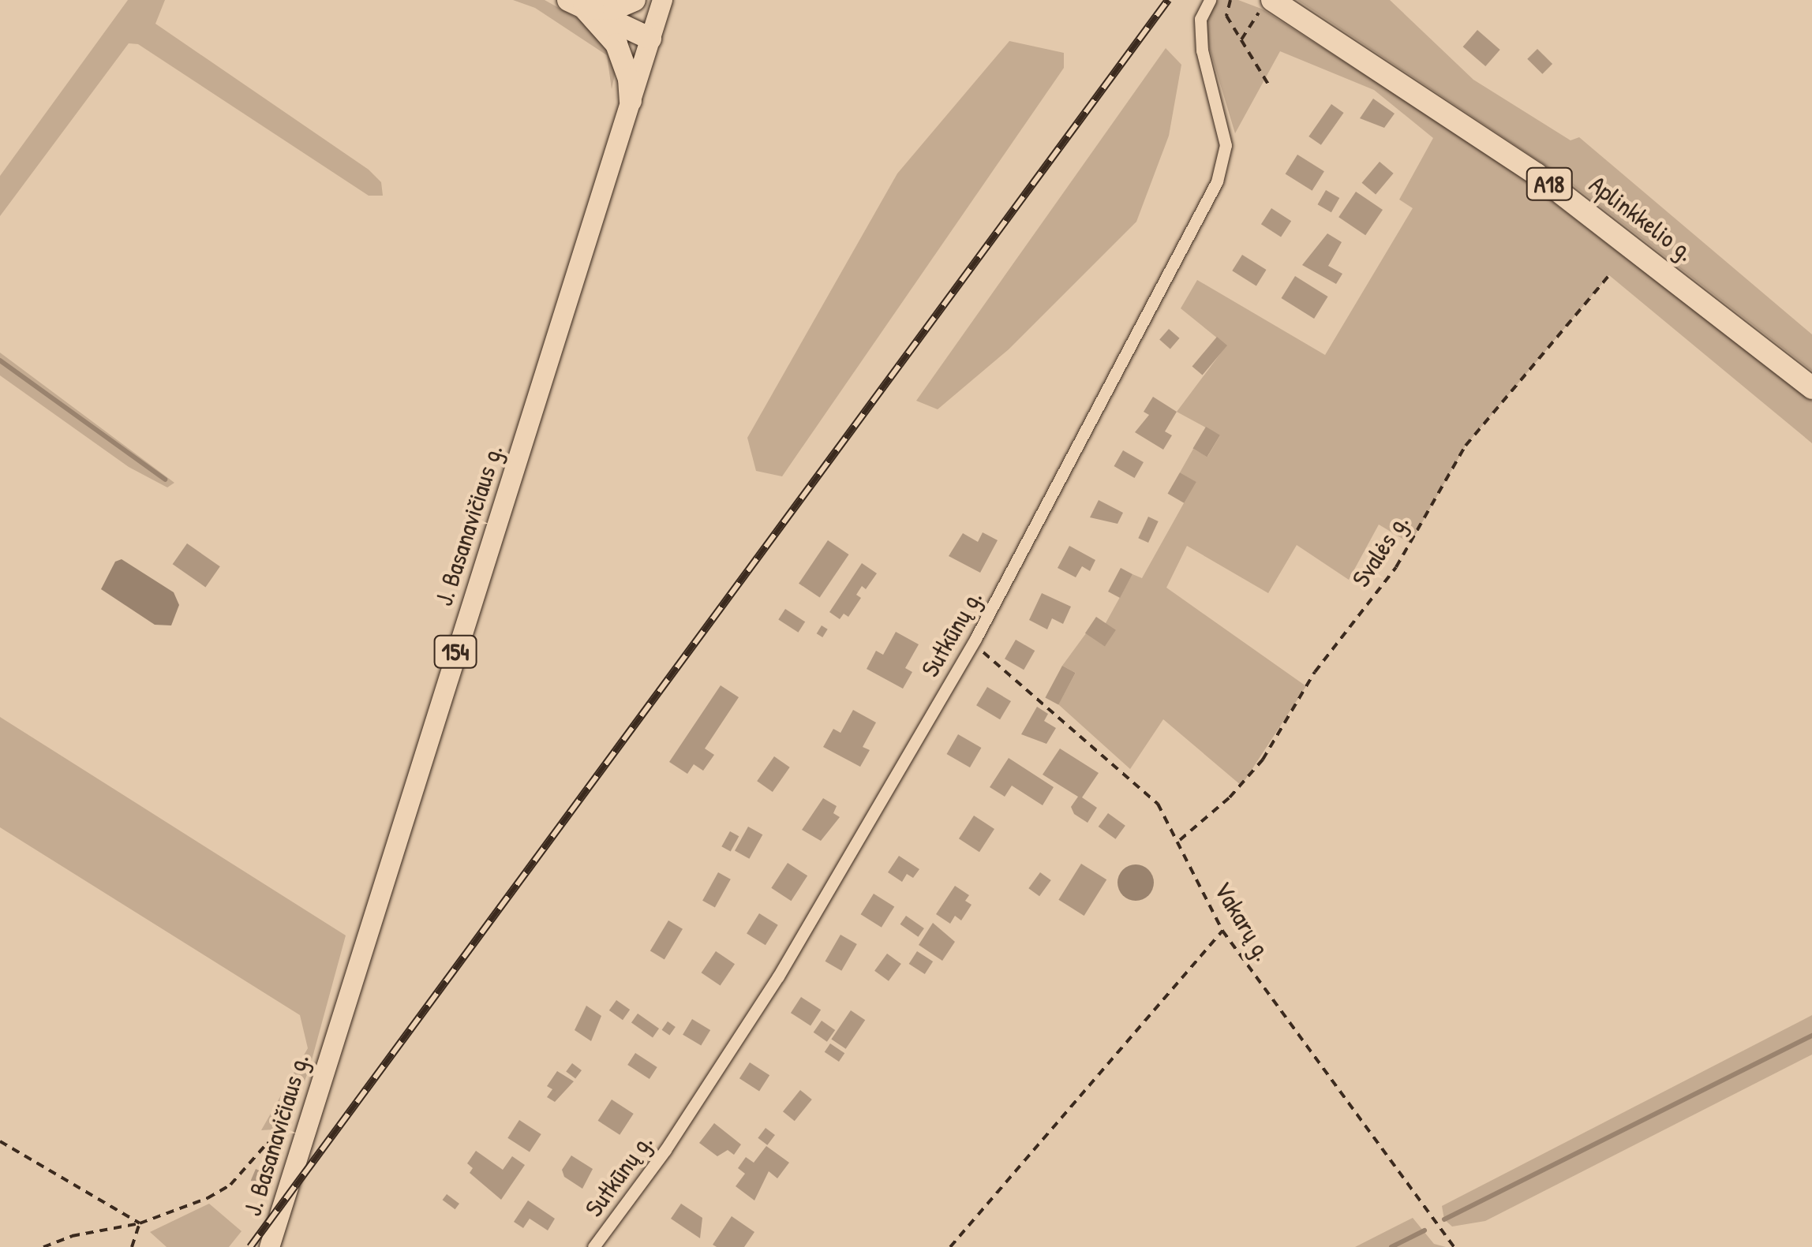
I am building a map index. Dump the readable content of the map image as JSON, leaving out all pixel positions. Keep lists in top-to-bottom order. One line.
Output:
{"streets":{"highway":["A18","Aplinkkelio g."],"main road":["J. Basanavičiaus g.","154"],"street":["Sutkūnų g."],"path":["Svalės g.","Vakarų g."]},"crossings":[["Svalės g.","Vakarų g."],["Sutkūnų g.","Vakarų g."]]}
